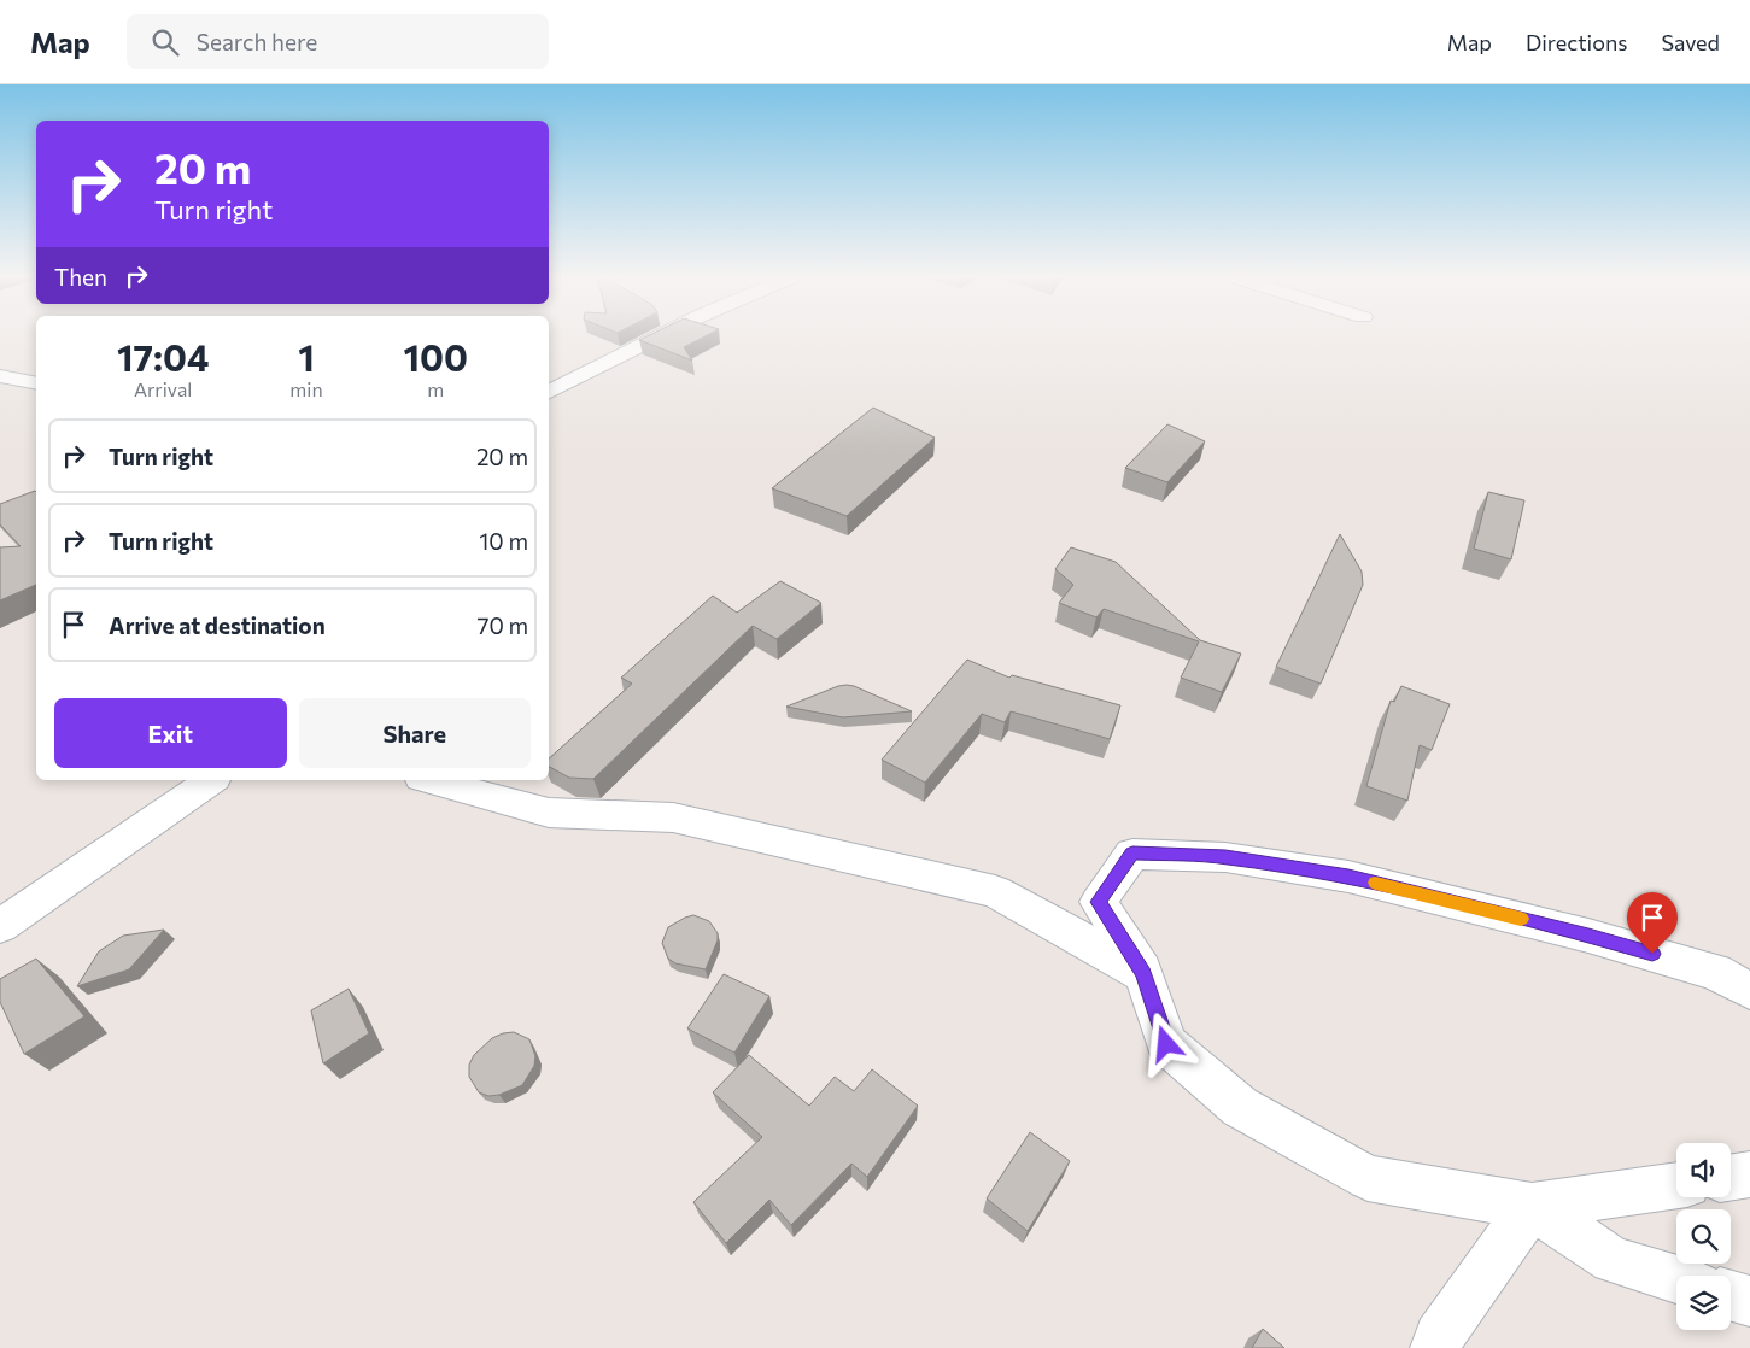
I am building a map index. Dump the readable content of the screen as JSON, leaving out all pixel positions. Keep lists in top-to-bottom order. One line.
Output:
{"page":{"header":"Map","search":"Search here","nav":["Map","Directions","Saved"],"turn":["20 m","Turn right"],"then":"Then","eta":["17:04","Arrival","1","min","100","m"],"list":[{"name":"Turn right","value":"20 m"},{"name":"Turn right","value":"10 m"},{"name":"Arrive at destination","value":"70 m"}],"buttons":["Exit","Share"]}}
